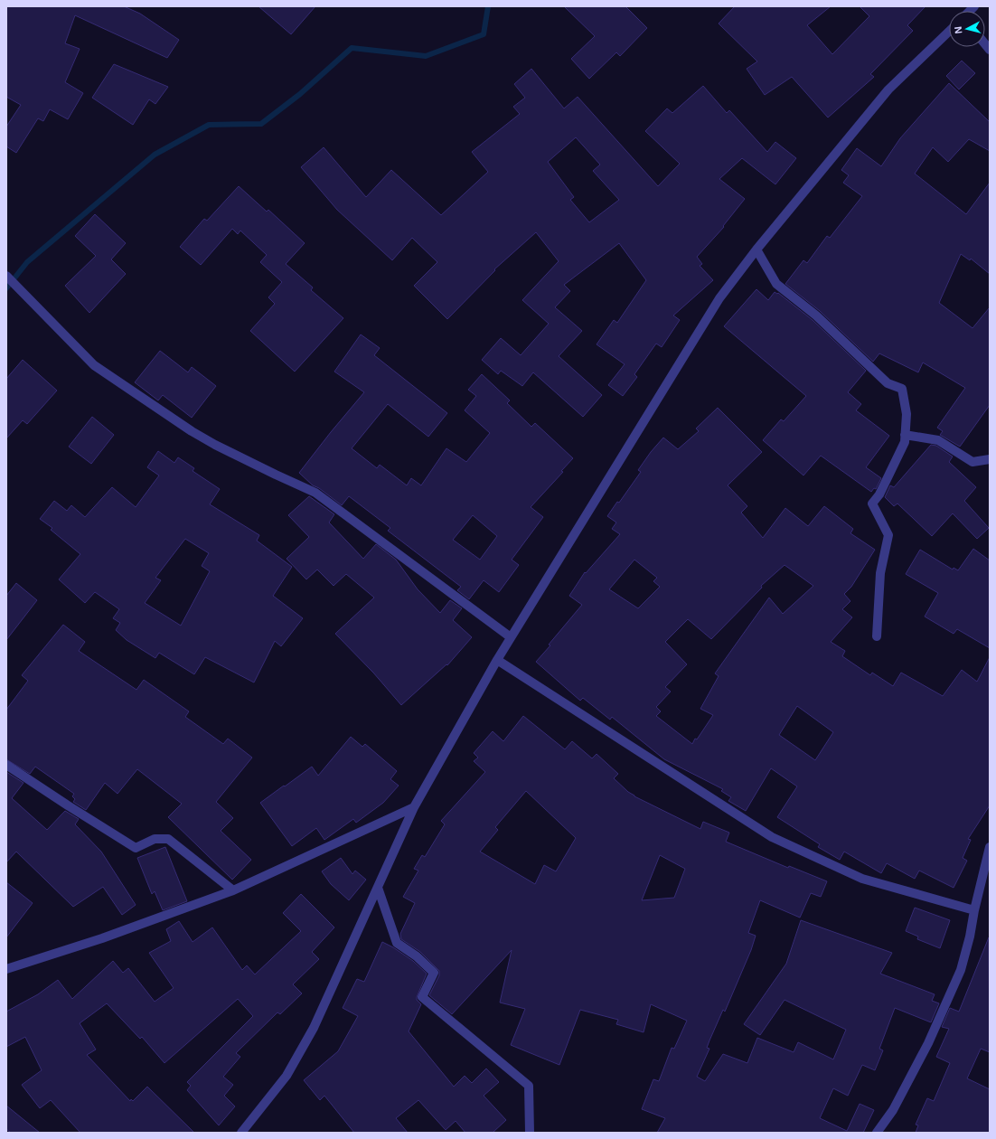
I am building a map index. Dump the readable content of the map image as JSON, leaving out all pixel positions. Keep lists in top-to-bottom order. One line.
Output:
{"north":"left"}
